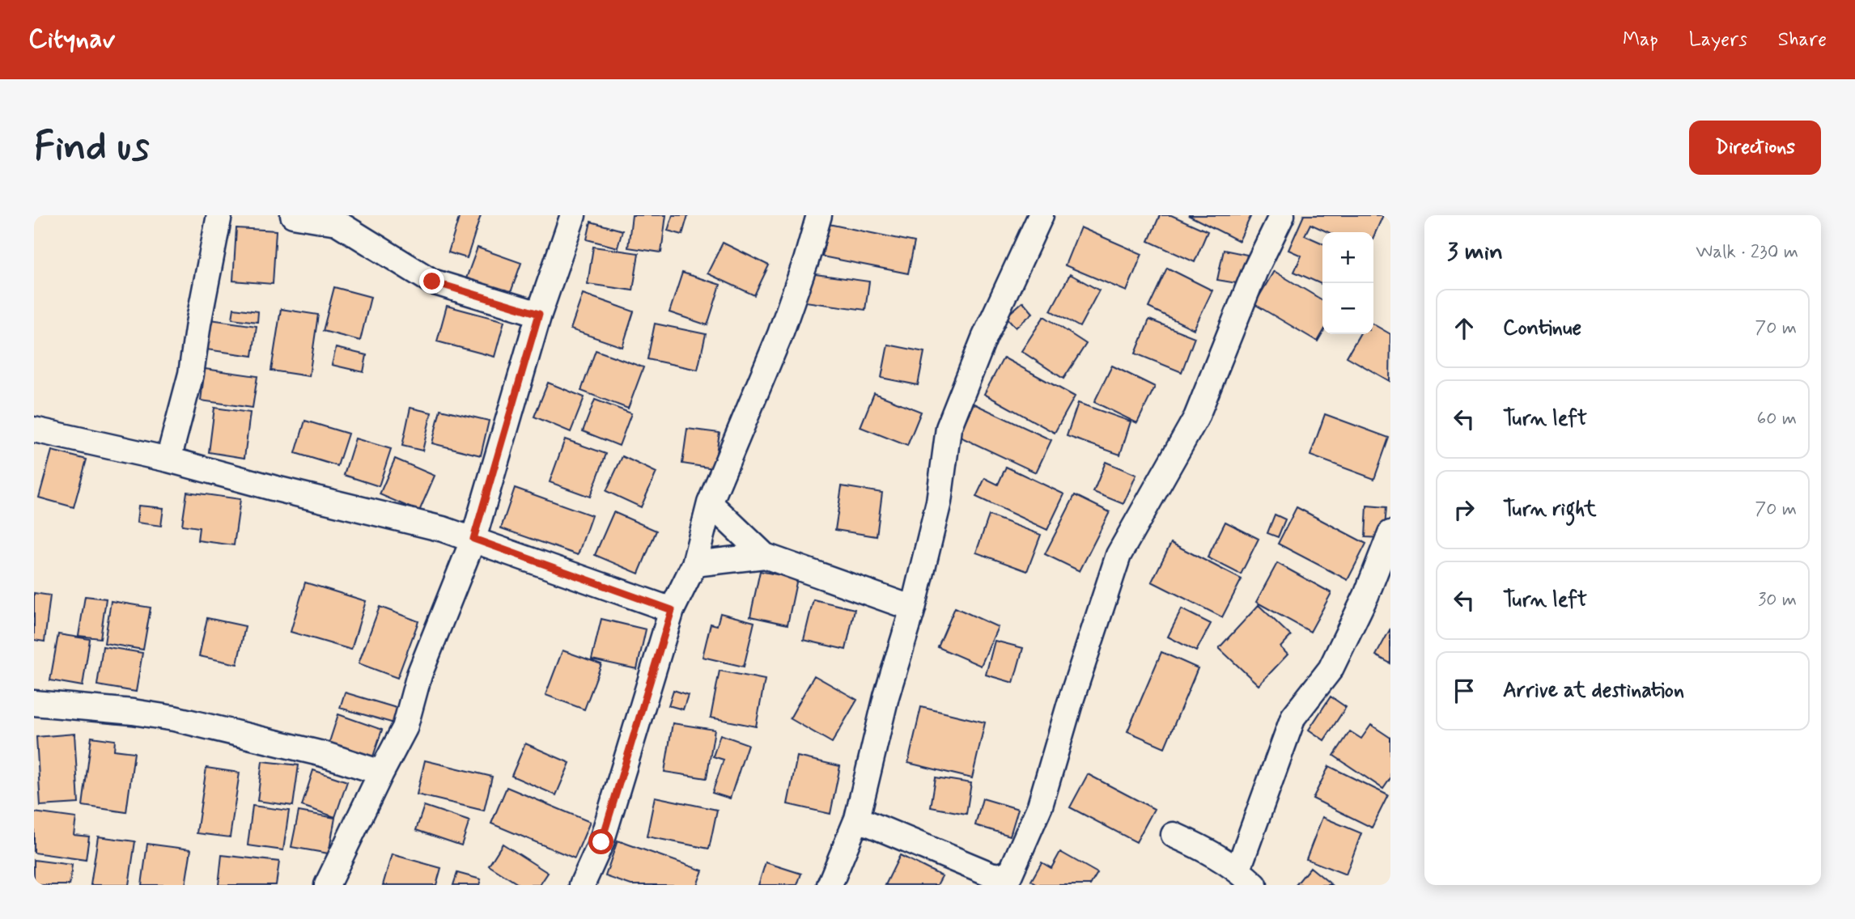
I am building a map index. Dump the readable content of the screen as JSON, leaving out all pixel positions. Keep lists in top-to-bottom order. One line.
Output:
{"page":{"header":"Citynav","nav":["Map","Layers","Share"],"buttons":"Directions","title":"Find us","heading":["3 min","Walk · 230 m"],"map_buttons":["+","−"],"list":[["Continue","70 m"],["Turn left","60 m"],["Turn right","70 m"],["Turn left","30 m"],"Arrive at destination"]}}
